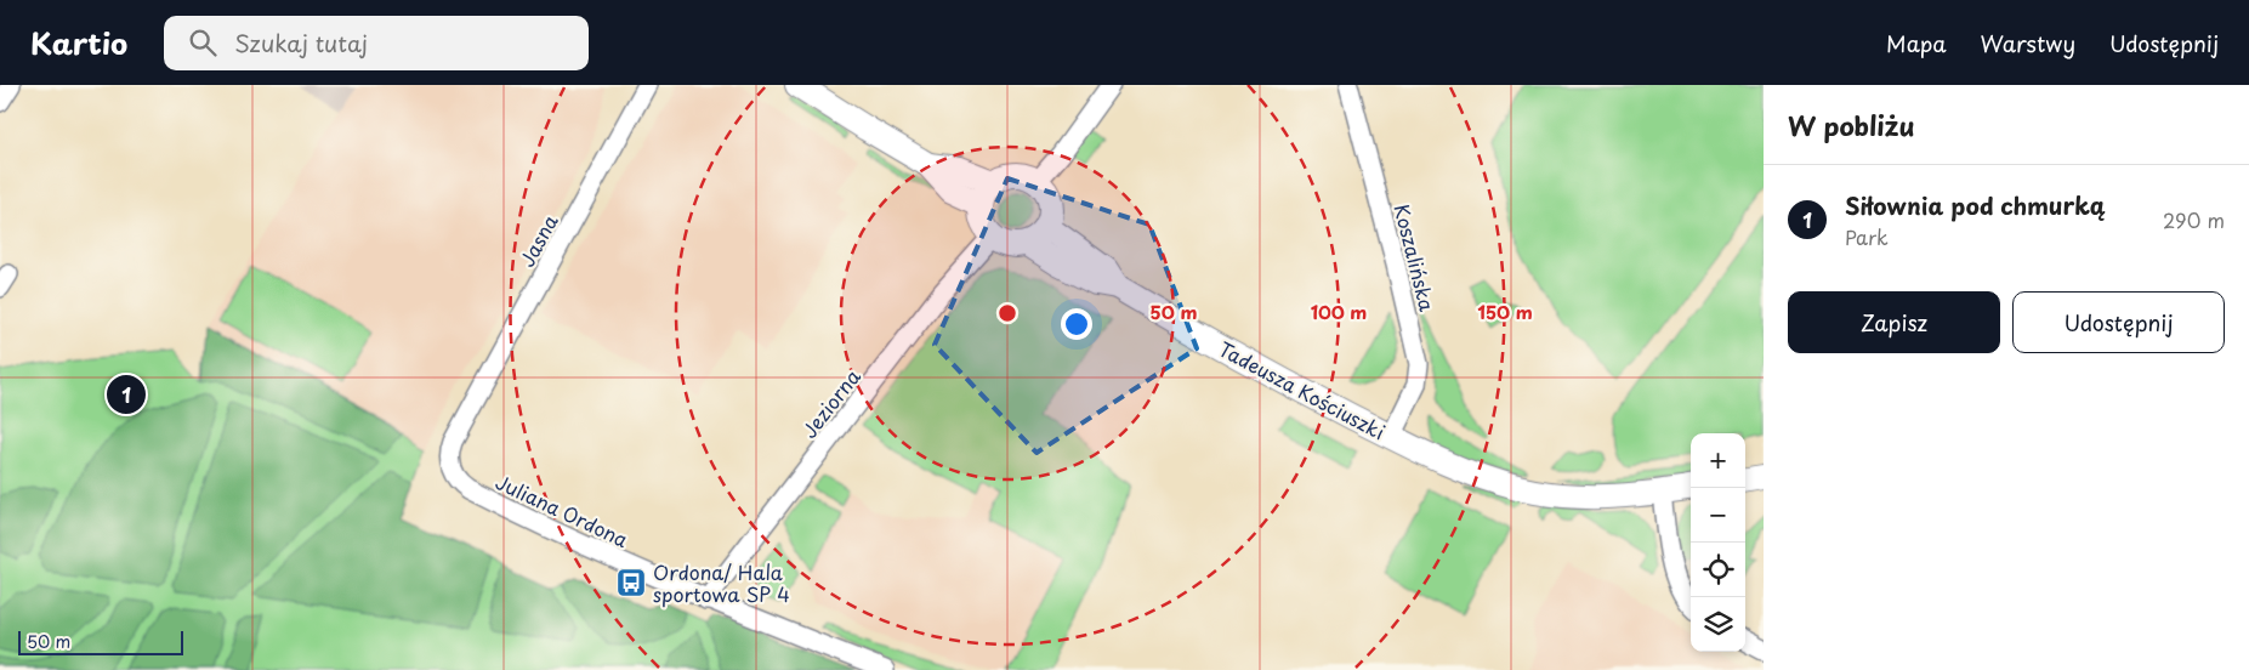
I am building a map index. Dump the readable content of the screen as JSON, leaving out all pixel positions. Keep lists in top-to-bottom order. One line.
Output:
{"streets":{"street":["Jasna","Koszalińska","Tadeusza Kościuszki","Jeziorna","Juliana Ordona"]},"crossings":[["Jasna","Juliana Ordona"],["Koszalińska","Tadeusza Kościuszki"],["Tadeusza Kościuszki","Jeziorna"],["Jeziorna","Juliana Ordona"]],"places":{"bus stop":["Ordona/ Hala sportowa SP 4"]},"scale_bar":"50 m","page":{"header":"Kartio","search":"Szukaj tutaj","nav":["Mapa","Warstwy","Udostępnij"],"heading":"W pobliżu","list":[{"mark":"1","name":"Siłownia pod chmurką","note":"Park","value":"290 m"}],"buttons":["Zapisz","Udostępnij"],"pins":"1","map_buttons":["+","−"],"scale":"50 m"},"rings":["50 m","100 m","150 m"]}
